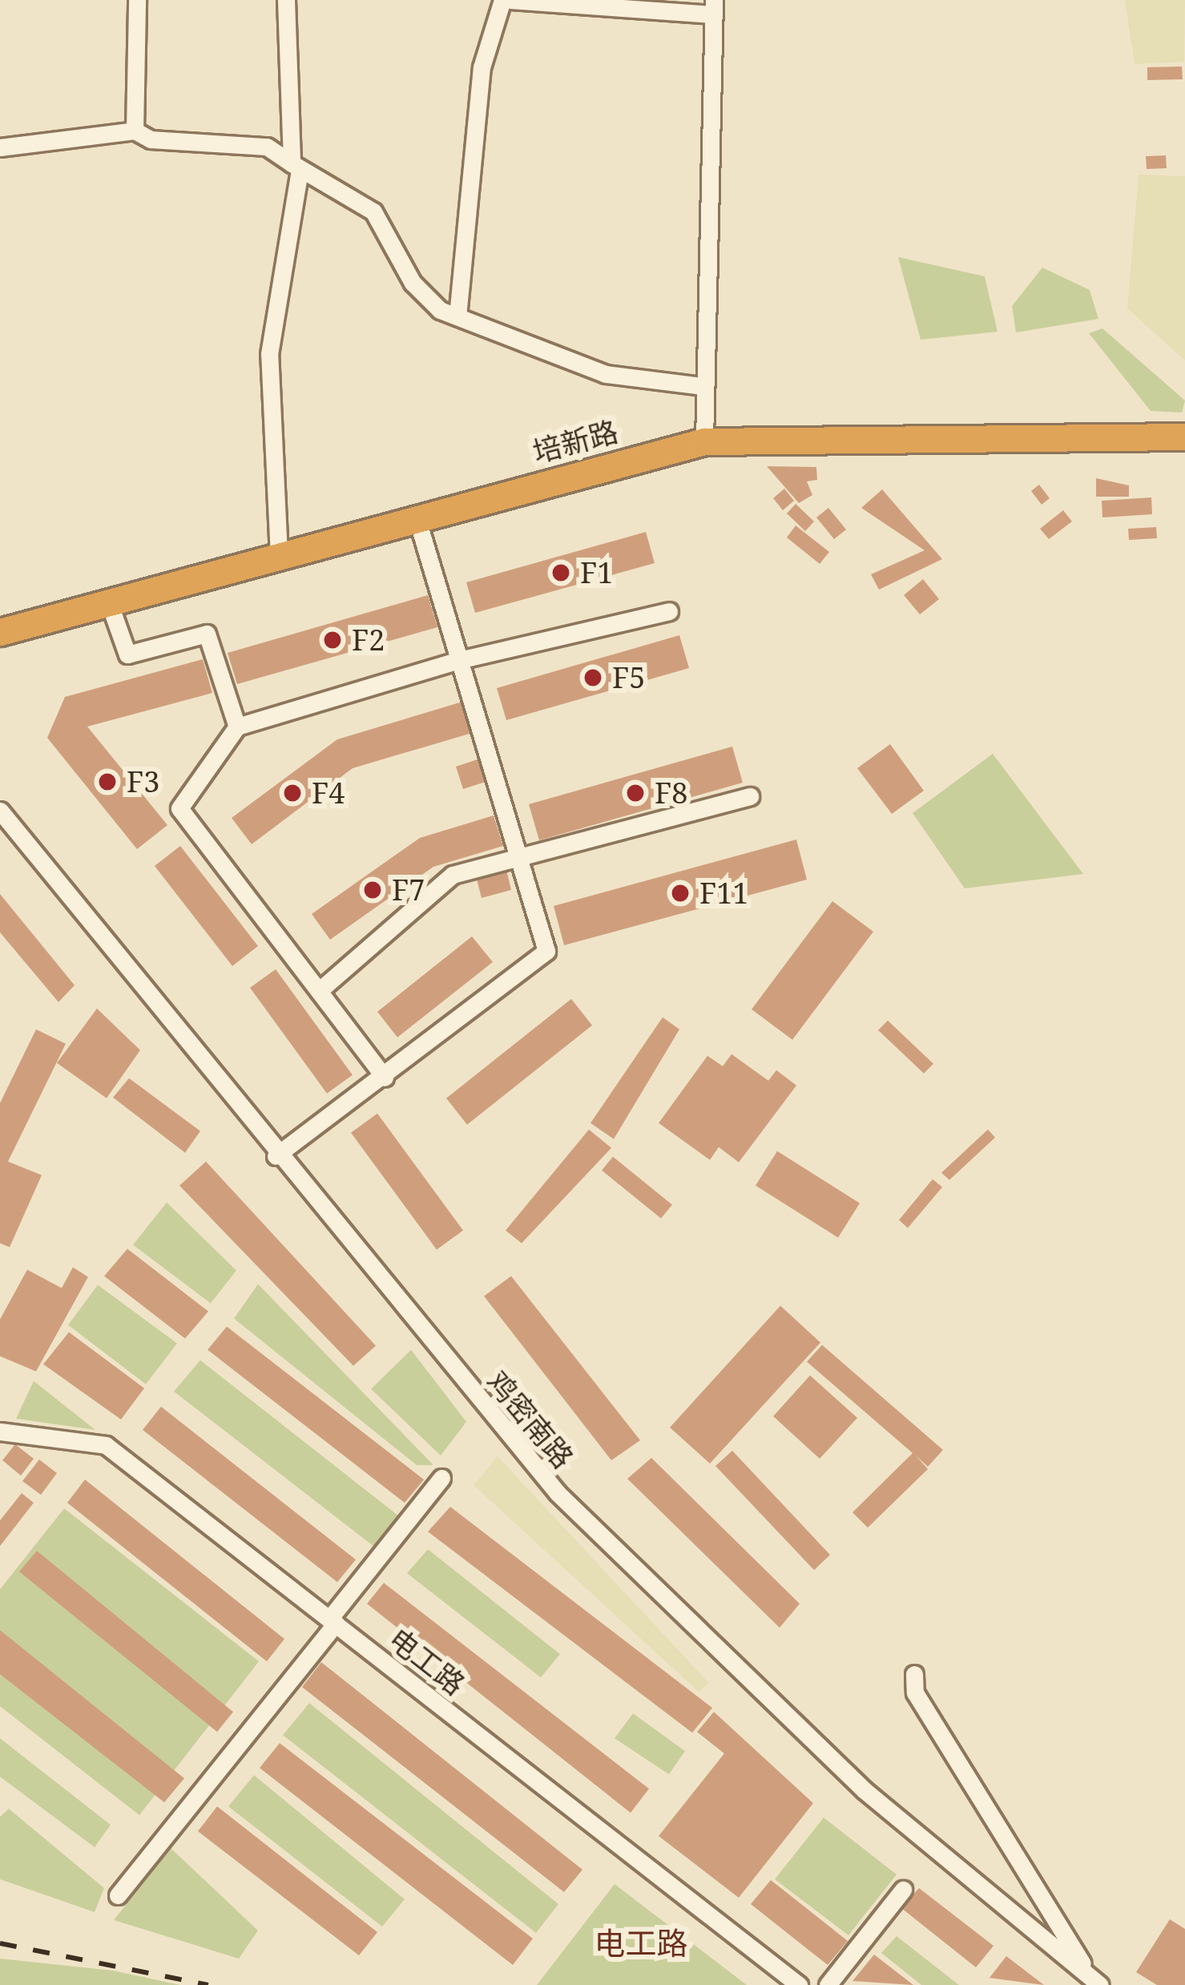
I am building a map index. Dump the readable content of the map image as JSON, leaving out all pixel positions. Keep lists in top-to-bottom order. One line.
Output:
{"streets":{"highway":["培新路"],"street":["鸡密南路","电工路"]},"districts":["电工路"],"places":["F1","F2","F5","F3","F4","F8","F7","F11"]}
